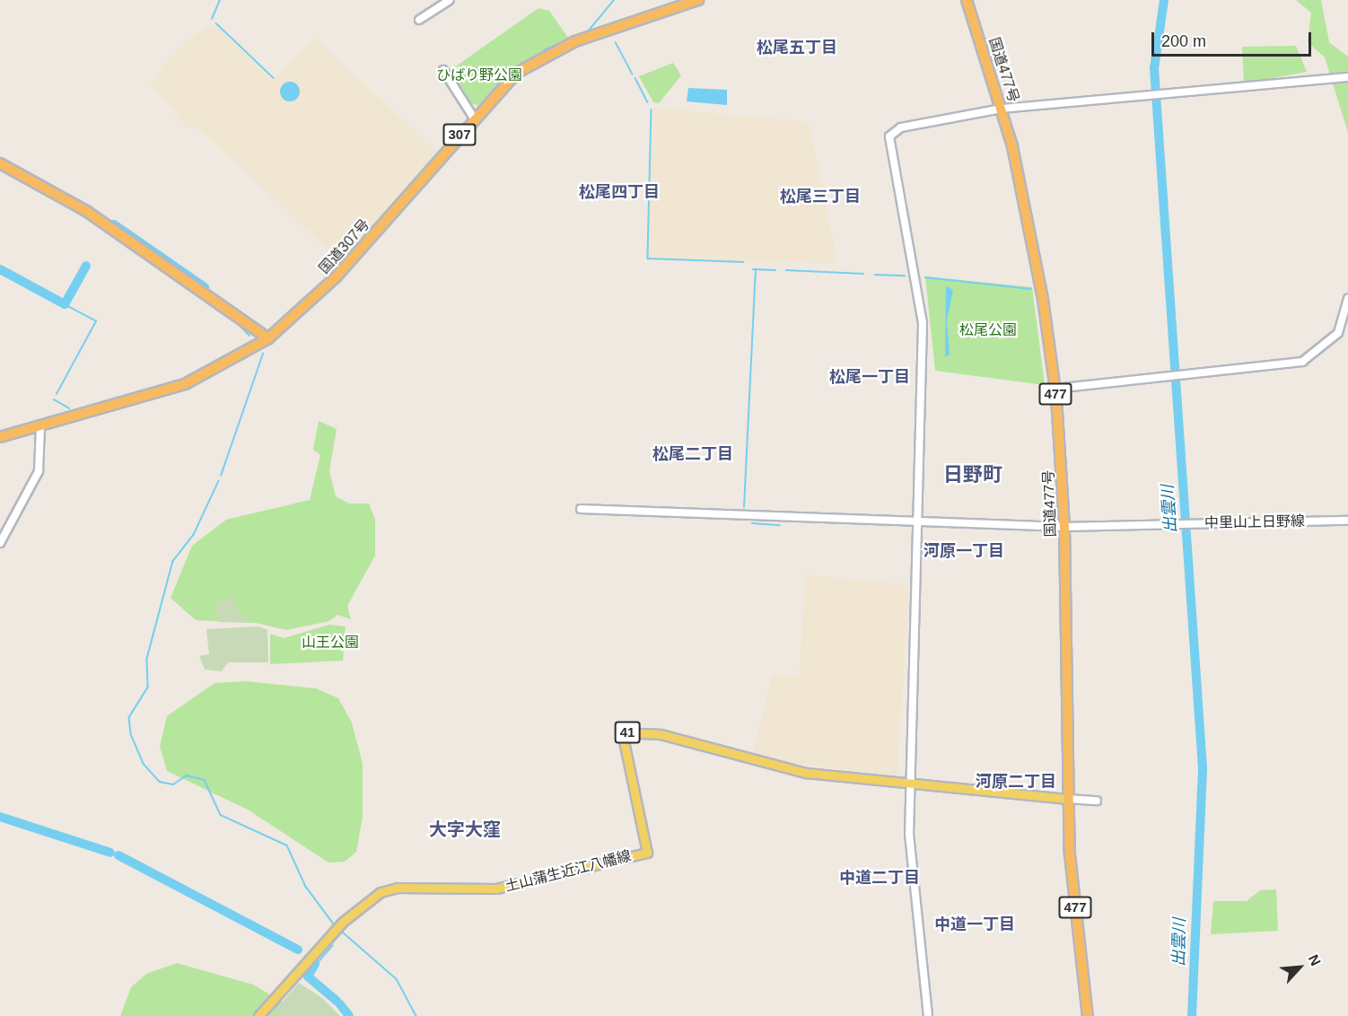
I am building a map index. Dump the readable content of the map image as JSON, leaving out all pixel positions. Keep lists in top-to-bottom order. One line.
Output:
{"streets":{"highway":["国道477号","307","国道307号","477"],"main road":["中里山上日野線","41","土山蒲生近江八幡線"]},"crossings":[["国道477号","中里山上日野線"],["国道477号","土山蒲生近江八幡線"],["307","国道307号"]],"districts":["松尾五丁目","松尾四丁目","松尾三丁目","松尾一丁目","松尾二丁目","日野町","河原一丁目","河原二丁目","大字大窪","中道二丁目","中道一丁目"],"water":["出雲川"],"parks":["ひばり野公園","松尾公園","山王公園"],"scale_bar":"200 m","north":"top right"}
